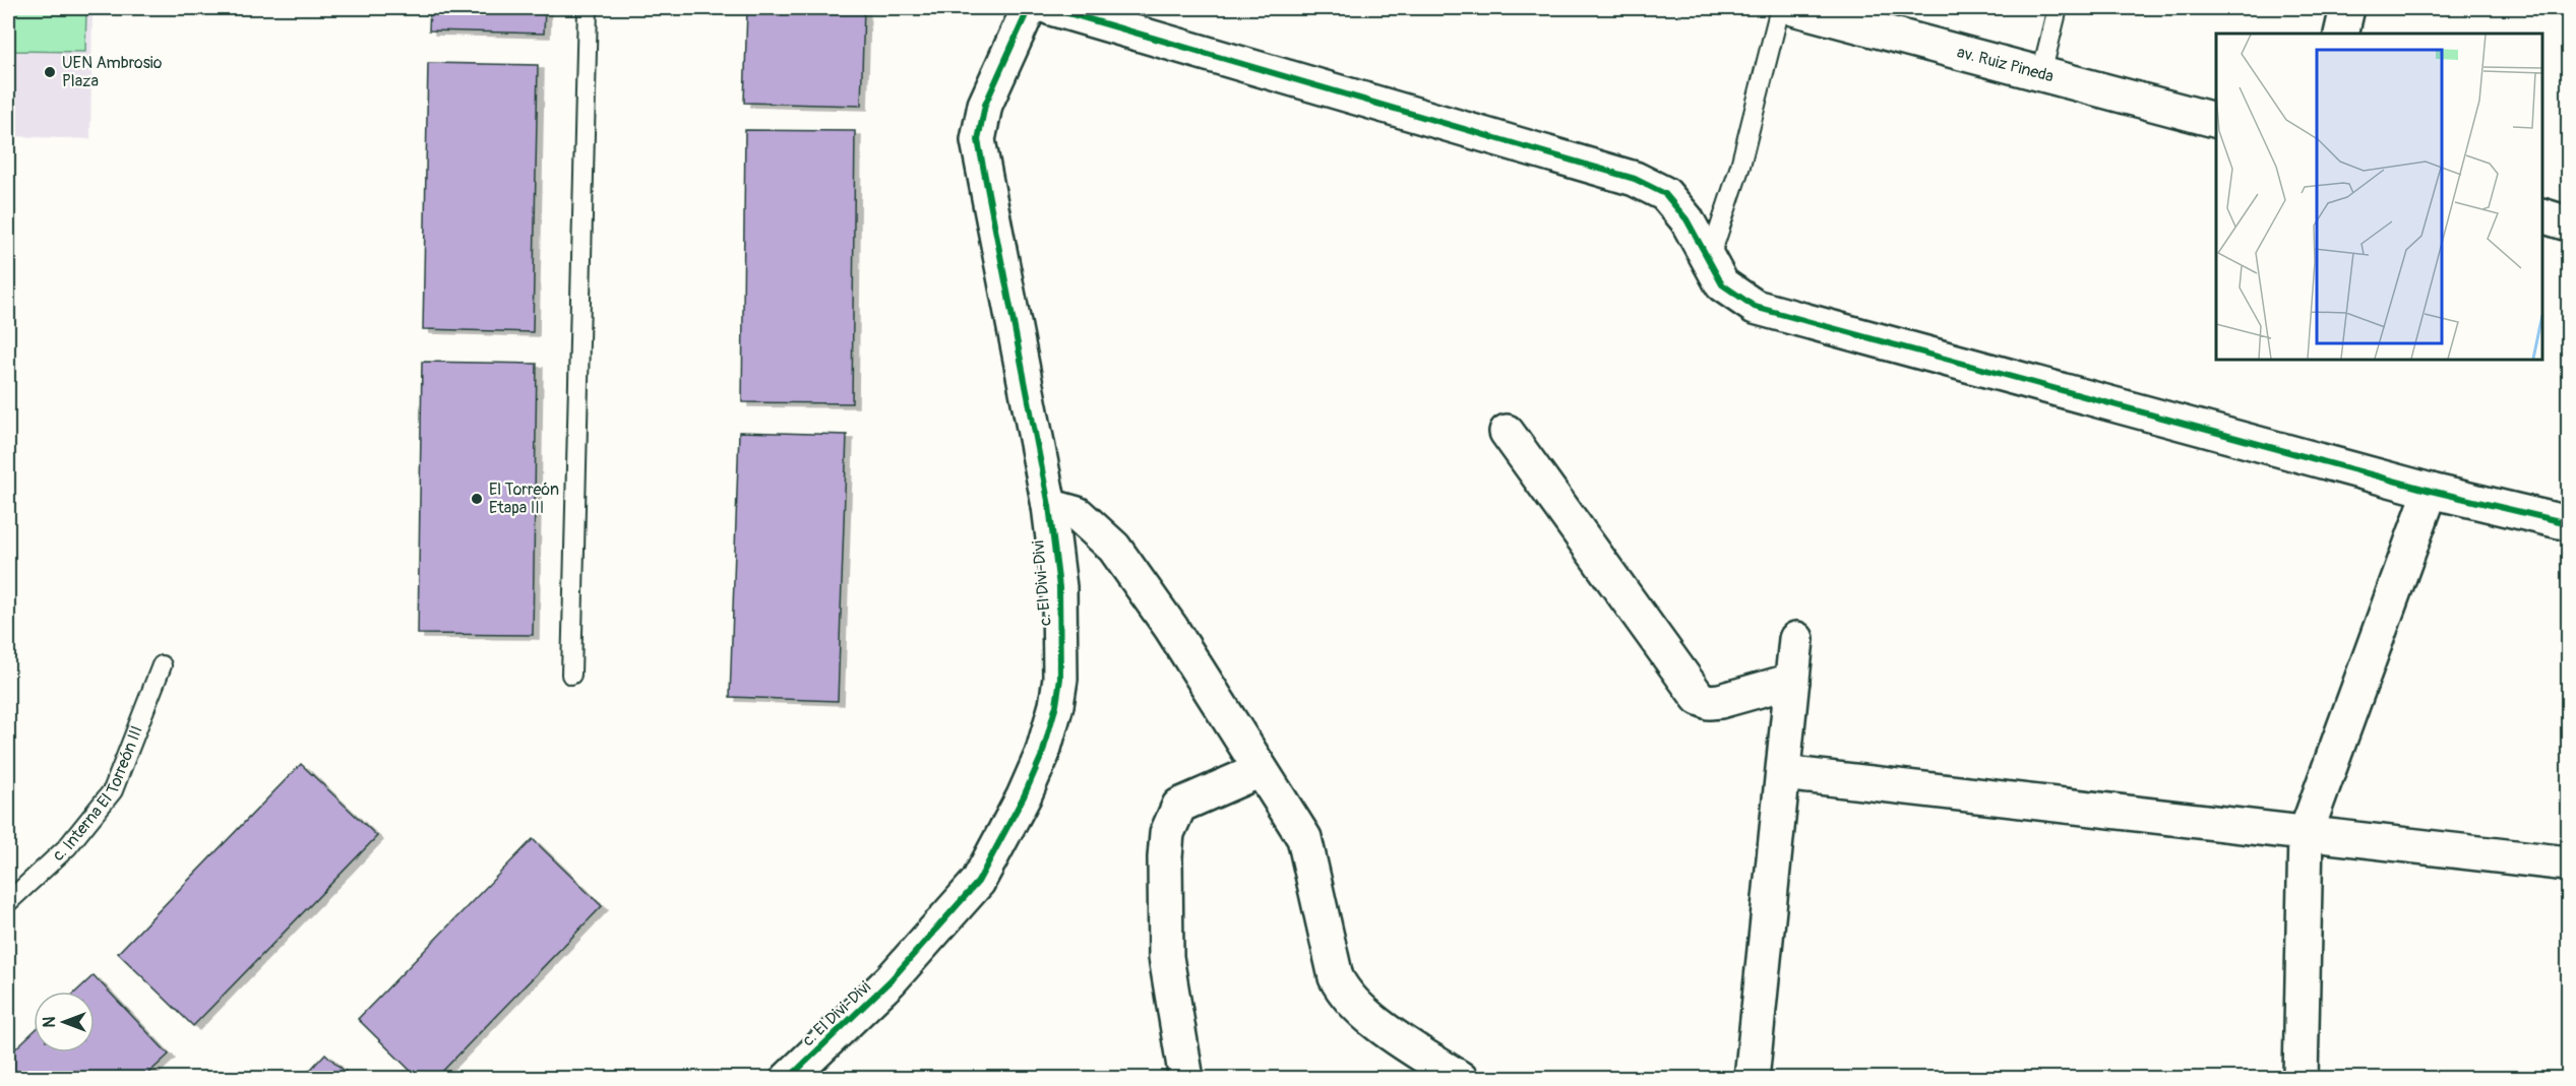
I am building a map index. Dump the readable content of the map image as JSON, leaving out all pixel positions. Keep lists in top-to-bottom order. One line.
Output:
{"streets":{"street":["av. Ruiz Pineda","c. El Divi-Divi"],"lane":["c. Interna El Torreón III"]},"places":["UEN Ambrosio Plaza","El Torreón Etapa III"],"north":"left"}
